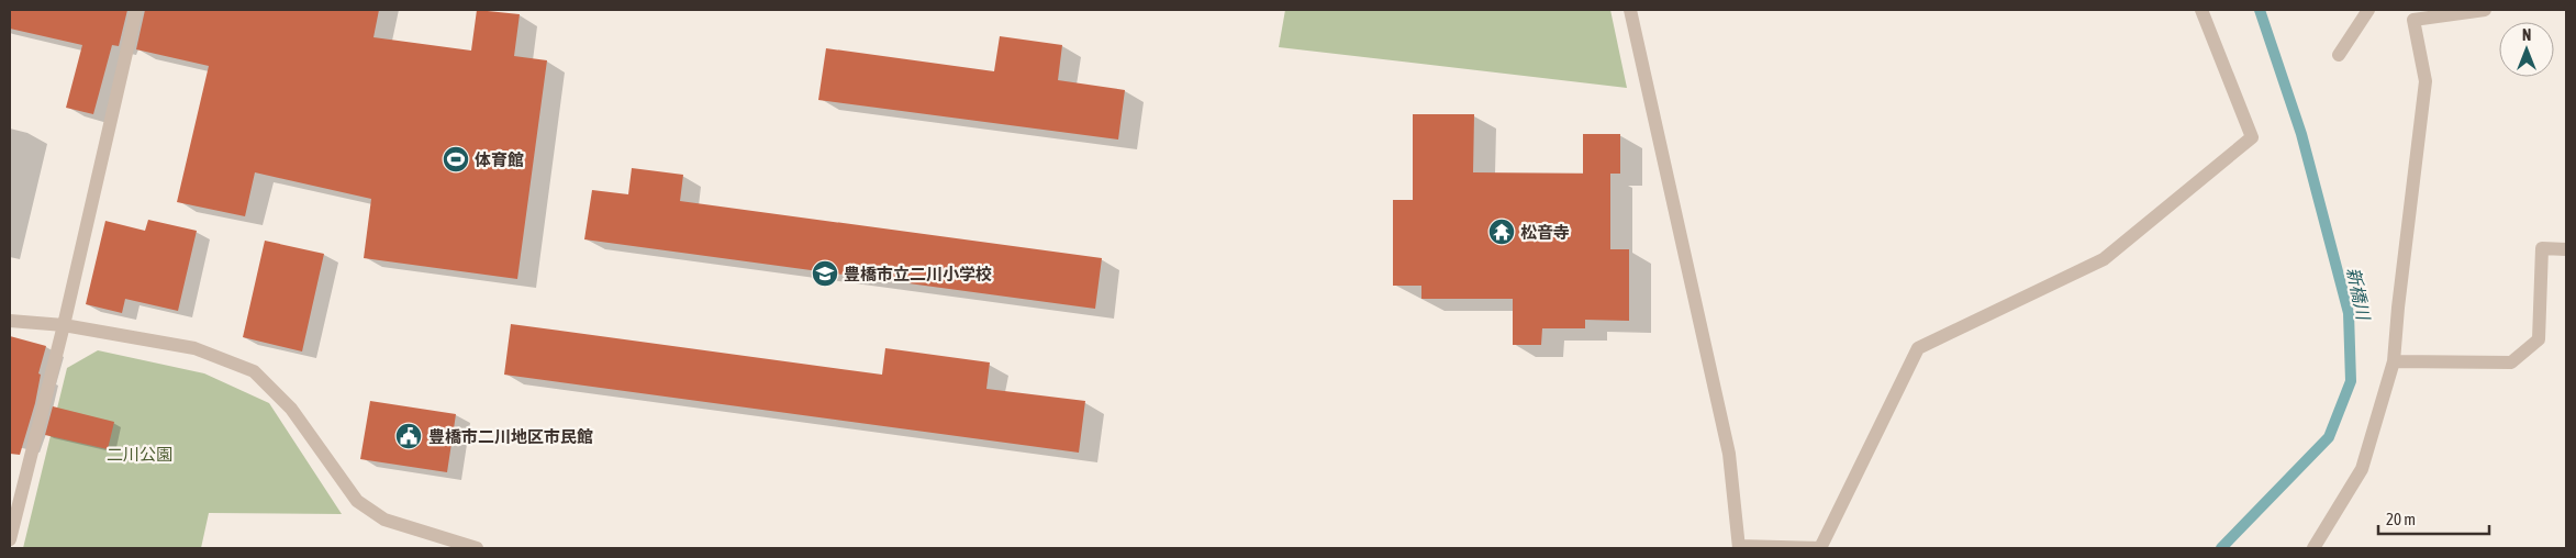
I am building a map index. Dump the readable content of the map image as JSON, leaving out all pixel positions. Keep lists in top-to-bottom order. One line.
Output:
{"water":["新橋川"],"parks":["二川公園"],"places":{"sports":["体育館"],"temple":["松音寺"],"school or university":["豊橋市立二川小学校"],"public building":["豊橋市二川地区市民館"]},"scale_bar":"20 m","north":"top"}
